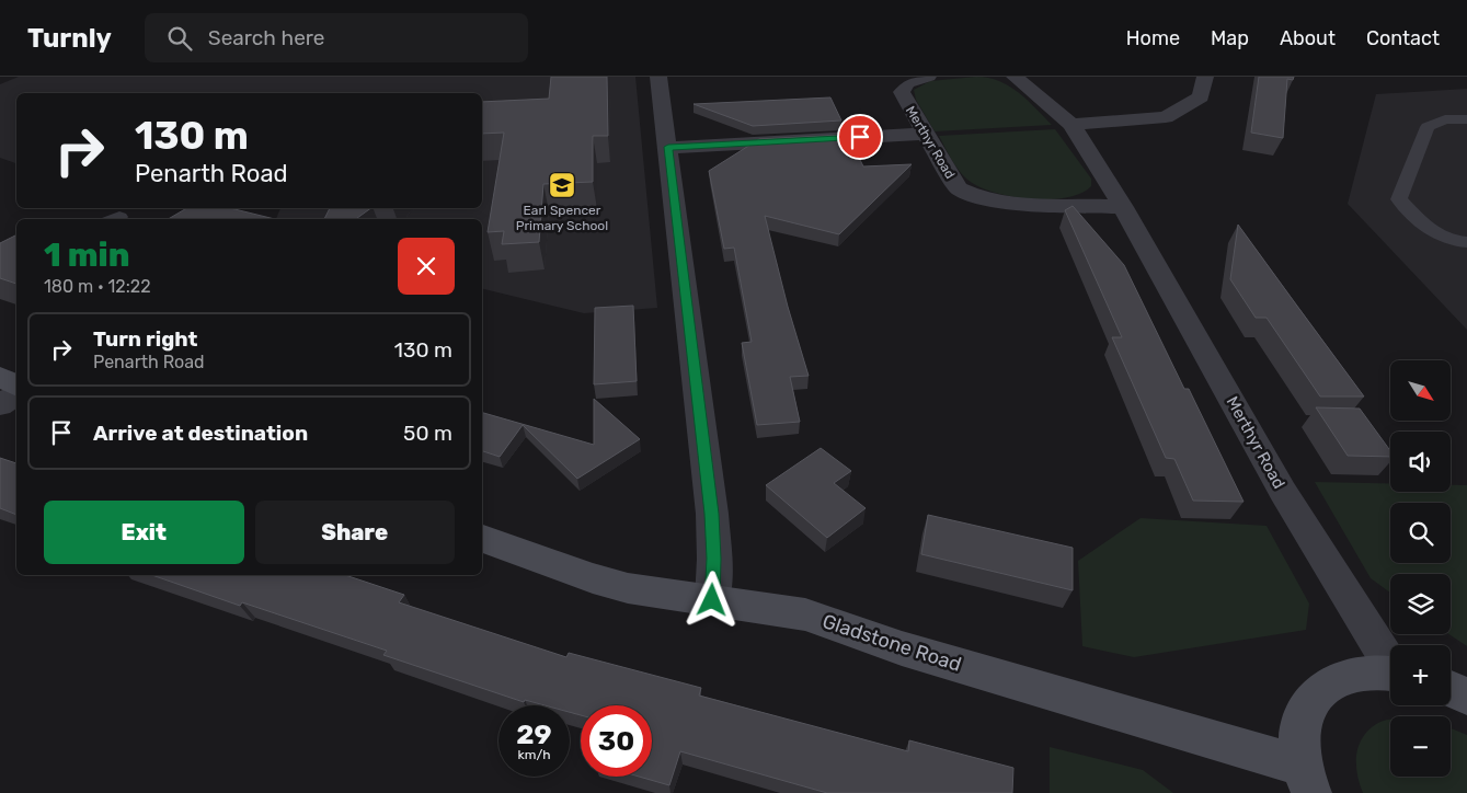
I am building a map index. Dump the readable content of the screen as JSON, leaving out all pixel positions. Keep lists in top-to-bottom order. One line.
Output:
{"streets":{"street":["Merthyr Road","Gladstone Road"]},"places":{"school or university":["Earl Spencer Primary School"]},"north":"bottom right","page":{"header":"Turnly","search":"Search here","nav":["Home","Map","About","Contact"],"turn":["130 m","Penarth Road"],"heading":["1 min","180 m · 12:22"],"list":[{"name":"Turn right","note":"Penarth Road","value":"130 m"},{"name":"Arrive at destination","value":"50 m"}],"map_buttons":["+","−"],"buttons":["Exit","Share"],"speed":"29 km/h","limit":"30"}}
